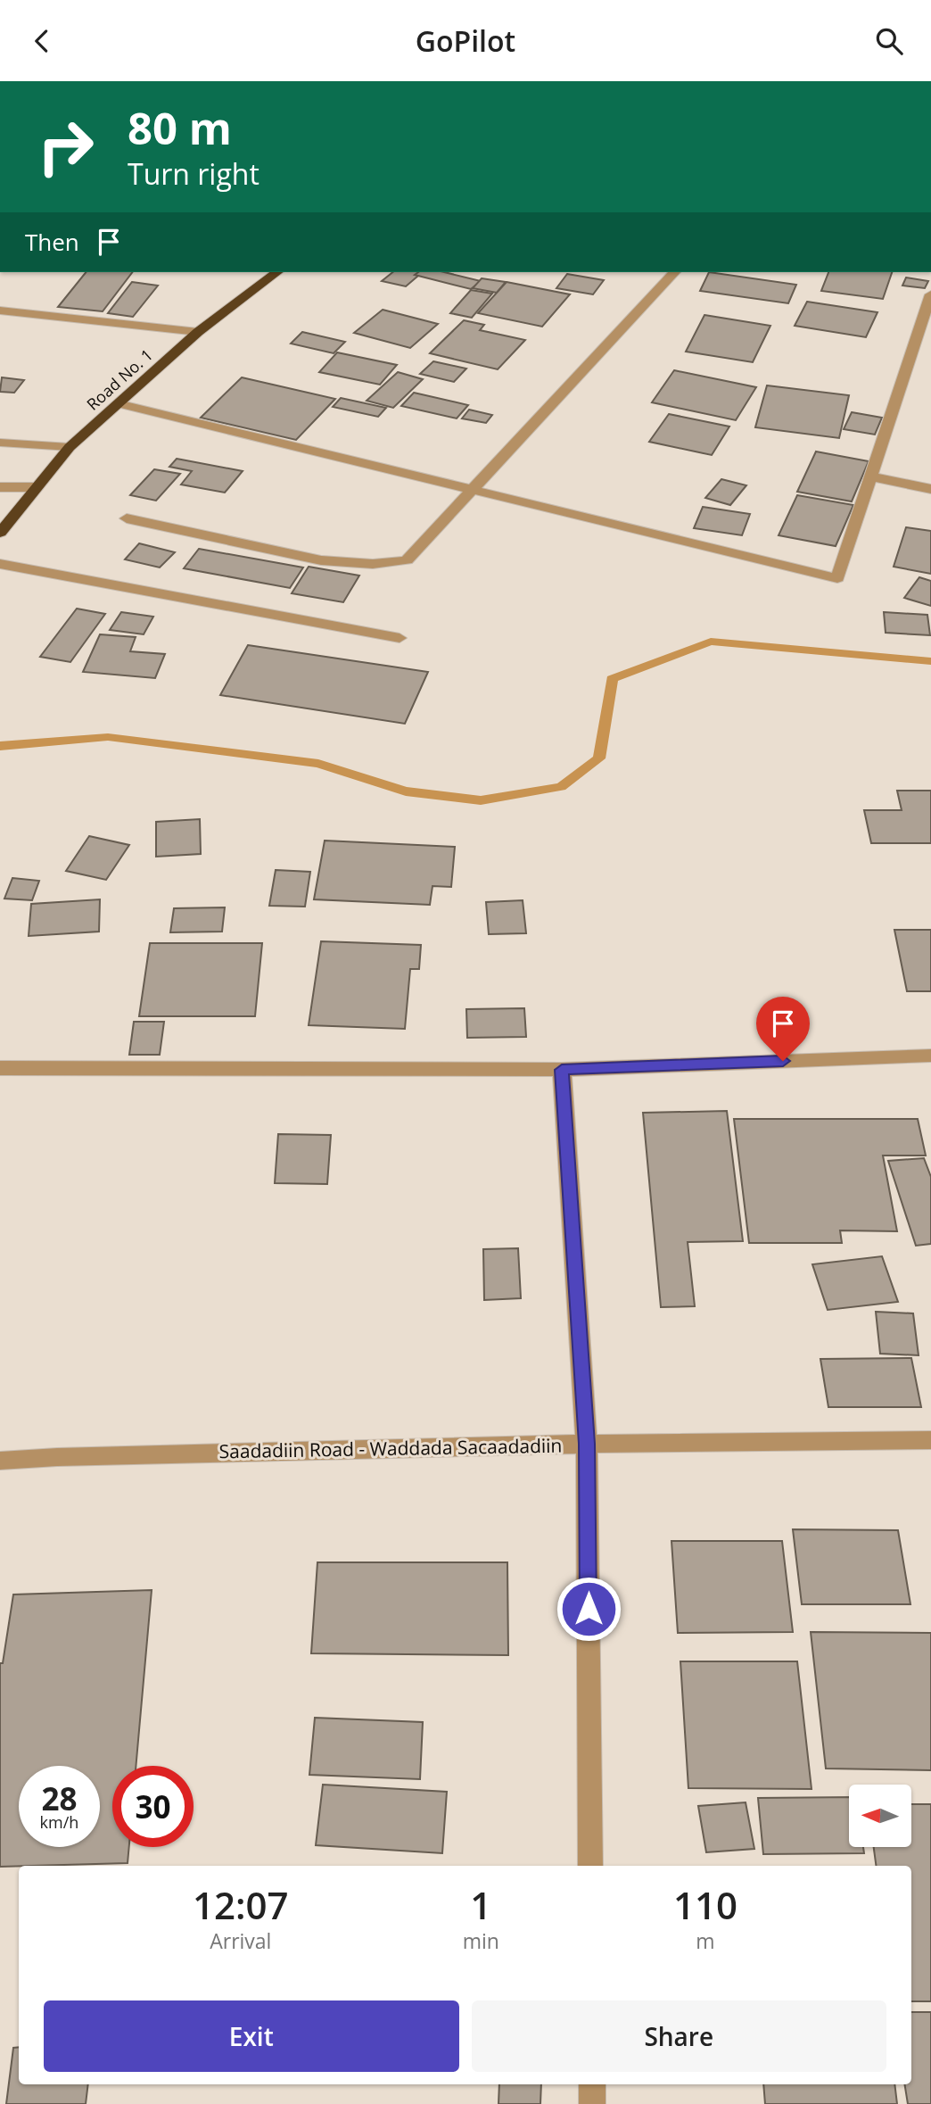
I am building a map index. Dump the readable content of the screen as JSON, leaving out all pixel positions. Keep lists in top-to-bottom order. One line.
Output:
{"streets":{"highway":["Road No. 1"],"street":["Saadadiin Road - Waddada Sacaadadiin"]},"north":"left","page":{"header":"GoPilot","turn":["80 m","Turn right"],"then":"Then","speed":"28 km/h","limit":"30","eta":["12:07","Arrival","1","min","110","m"],"buttons":["Exit","Share"]}}
